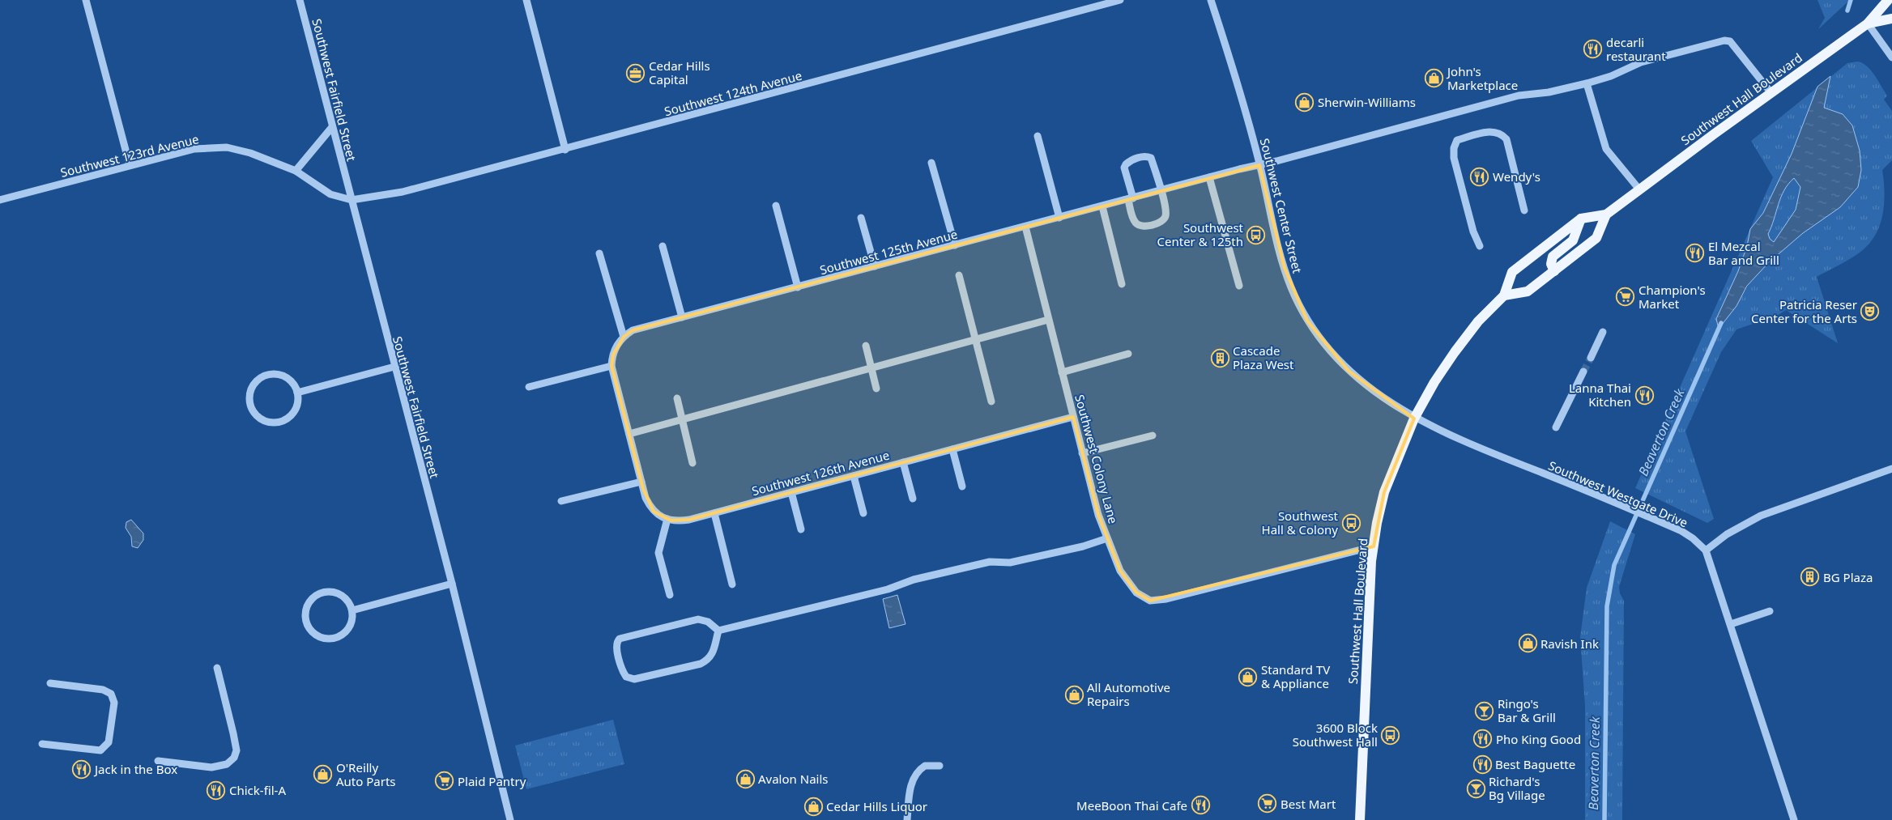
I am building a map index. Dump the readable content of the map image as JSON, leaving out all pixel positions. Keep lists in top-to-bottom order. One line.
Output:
{"streets":{"main road":["Southwest Hall Boulevard"],"street":["Southwest Fairfield Street","Southwest 124th Avenue","Southwest 123rd Avenue","Southwest Center Street","Southwest 125th Avenue","Southwest Colony Lane","Southwest 126th Avenue","Southwest Westgate Drive"]},"crossings":[["Southwest Fairfield Street","Southwest 124th Avenue"],["Southwest Fairfield Street","Southwest 123rd Avenue"],["Southwest 124th Avenue","Southwest 123rd Avenue"],["Southwest Hall Boulevard","Southwest Center Street"],["Southwest Hall Boulevard","Southwest 125th Avenue"],["Southwest Hall Boulevard","Southwest Colony Lane"],["Southwest Hall Boulevard","Southwest Westgate Drive"],["Southwest Center Street","Southwest 125th Avenue"],["Southwest Center Street","Southwest Westgate Drive"],["Southwest 125th Avenue","Southwest Colony Lane"],["Southwest Colony Lane","Southwest 126th Avenue"]],"water":["Beaverton Creek"],"places":{"restaurant":["decarli restaurant","Wendy's","El Mezcal Bar and Grill","Lanna Thai Kitchen","Pho King Good","Best Baguette","Jack in the Box","Chick-fil-A","MeeBoon Thai Cafe"],"office":["Cedar Hills Capital"],"shop":["John's Marketplace","Sherwin-Williams","Ravish Ink","Standard TV & Appliance","All Automotive Repairs","O'Reilly Auto Parts","Avalon Nails","Cedar Hills Liquor"],"bus stop":["Southwest Center & 125th","Southwest Hall & Colony","3600 Block Southwest Hall"],"supermarket":["Champion's Market","Plaid Pantry","Best Mart"],"theatre":["Patricia Reser Center for the Arts"],"building":["Cascade Plaza West","BG Plaza"],"bar":["Ringo's Bar & Grill","Richard's Bg Village"]}}
